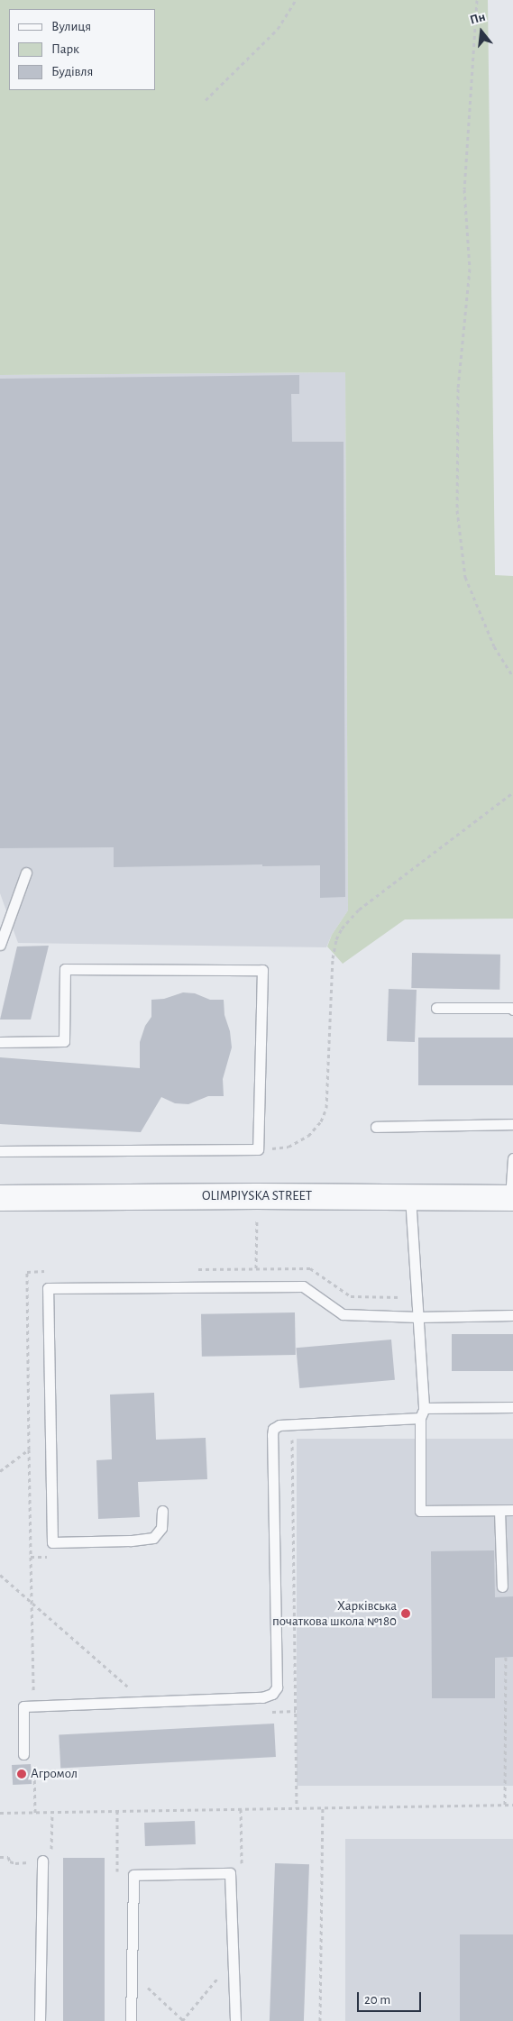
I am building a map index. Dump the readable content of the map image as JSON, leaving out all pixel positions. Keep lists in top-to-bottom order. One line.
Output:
{"streets":{"street":["OLIMPIYSKA STREET"]},"places":["Харківська початкова школа №180","Агромол"],"legend":["Вулиця","Парк","Будівля"],"scale_bar":"20 m","north":"top"}
